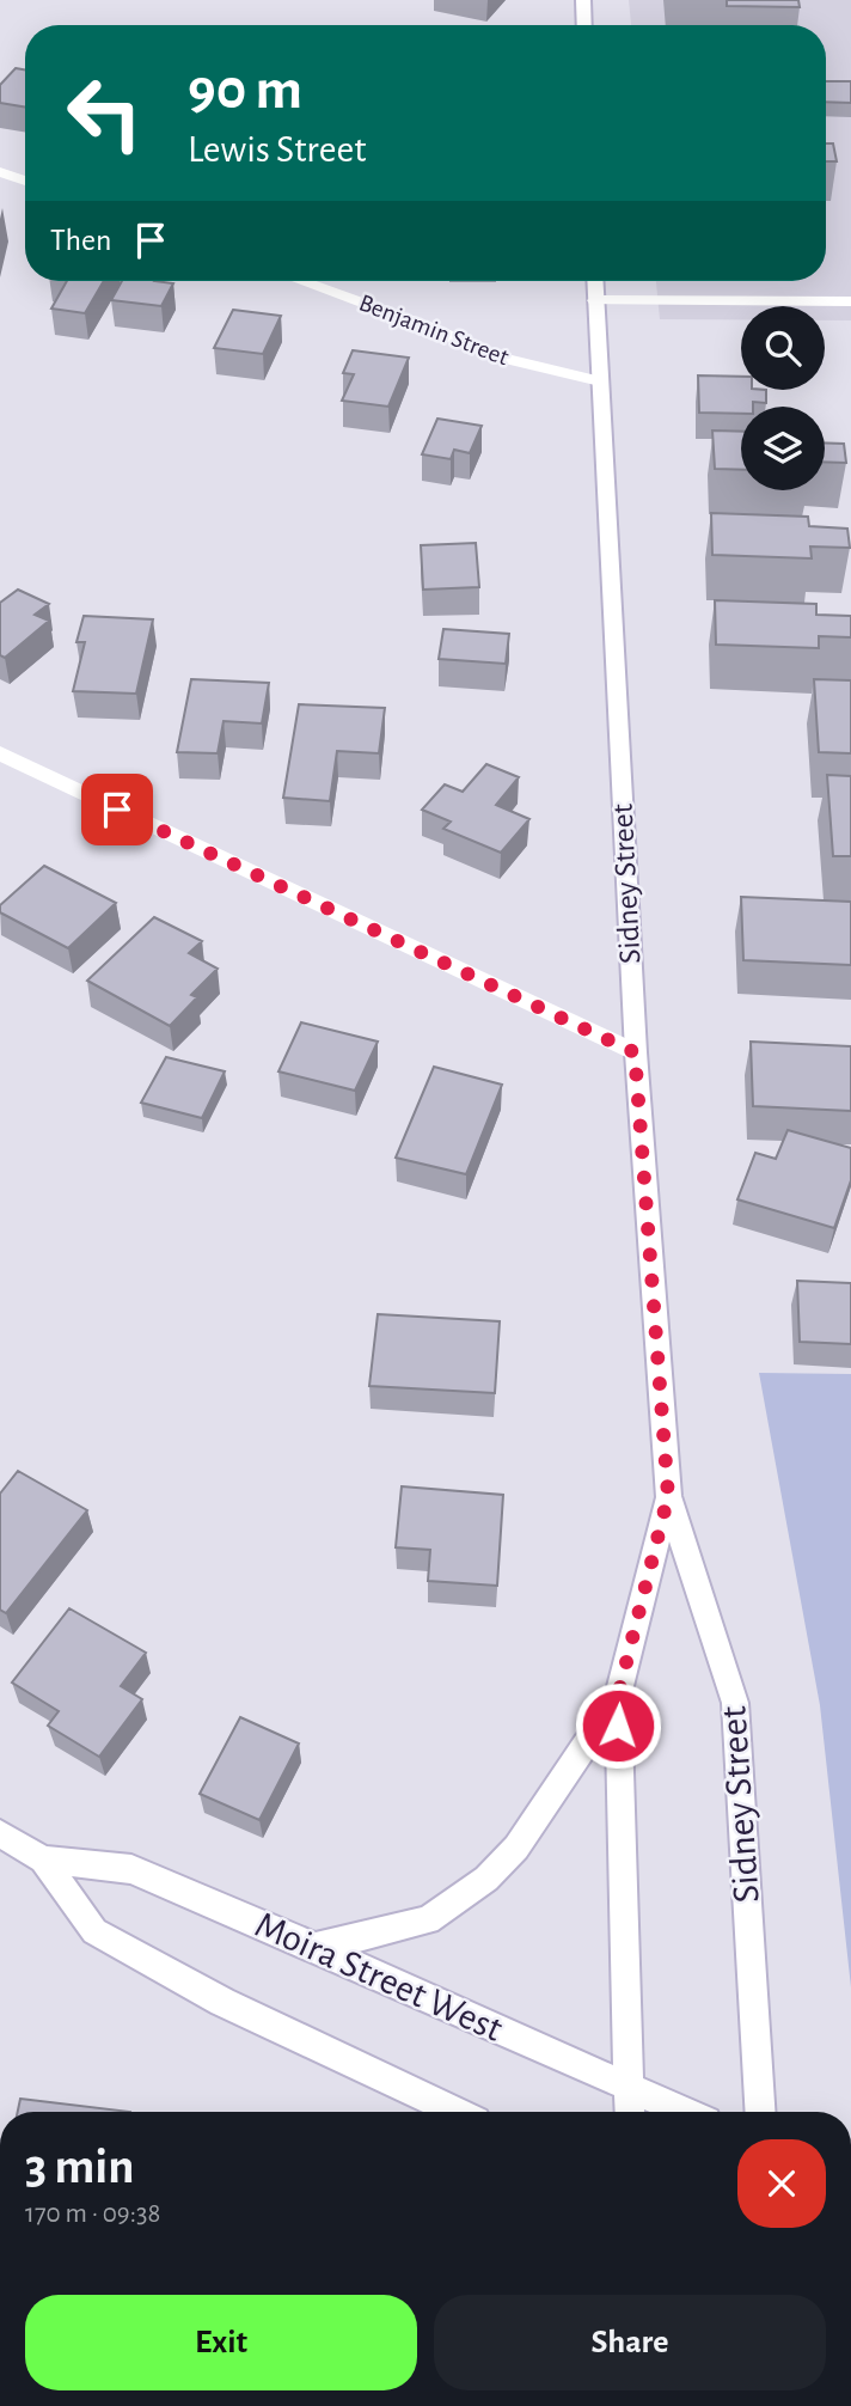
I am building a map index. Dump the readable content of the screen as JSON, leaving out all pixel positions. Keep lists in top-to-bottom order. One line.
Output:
{"streets":{"main road":["Benjamin Street","Sidney Street","Moira Street West"]},"crossings":[["Benjamin Street","Sidney Street"],["Sidney Street","Moira Street West"]],"page":{"turn":["90 m","Lewis Street"],"then":"Then","heading":["3 min","170 m · 09:38"],"buttons":["Exit","Share"]}}
